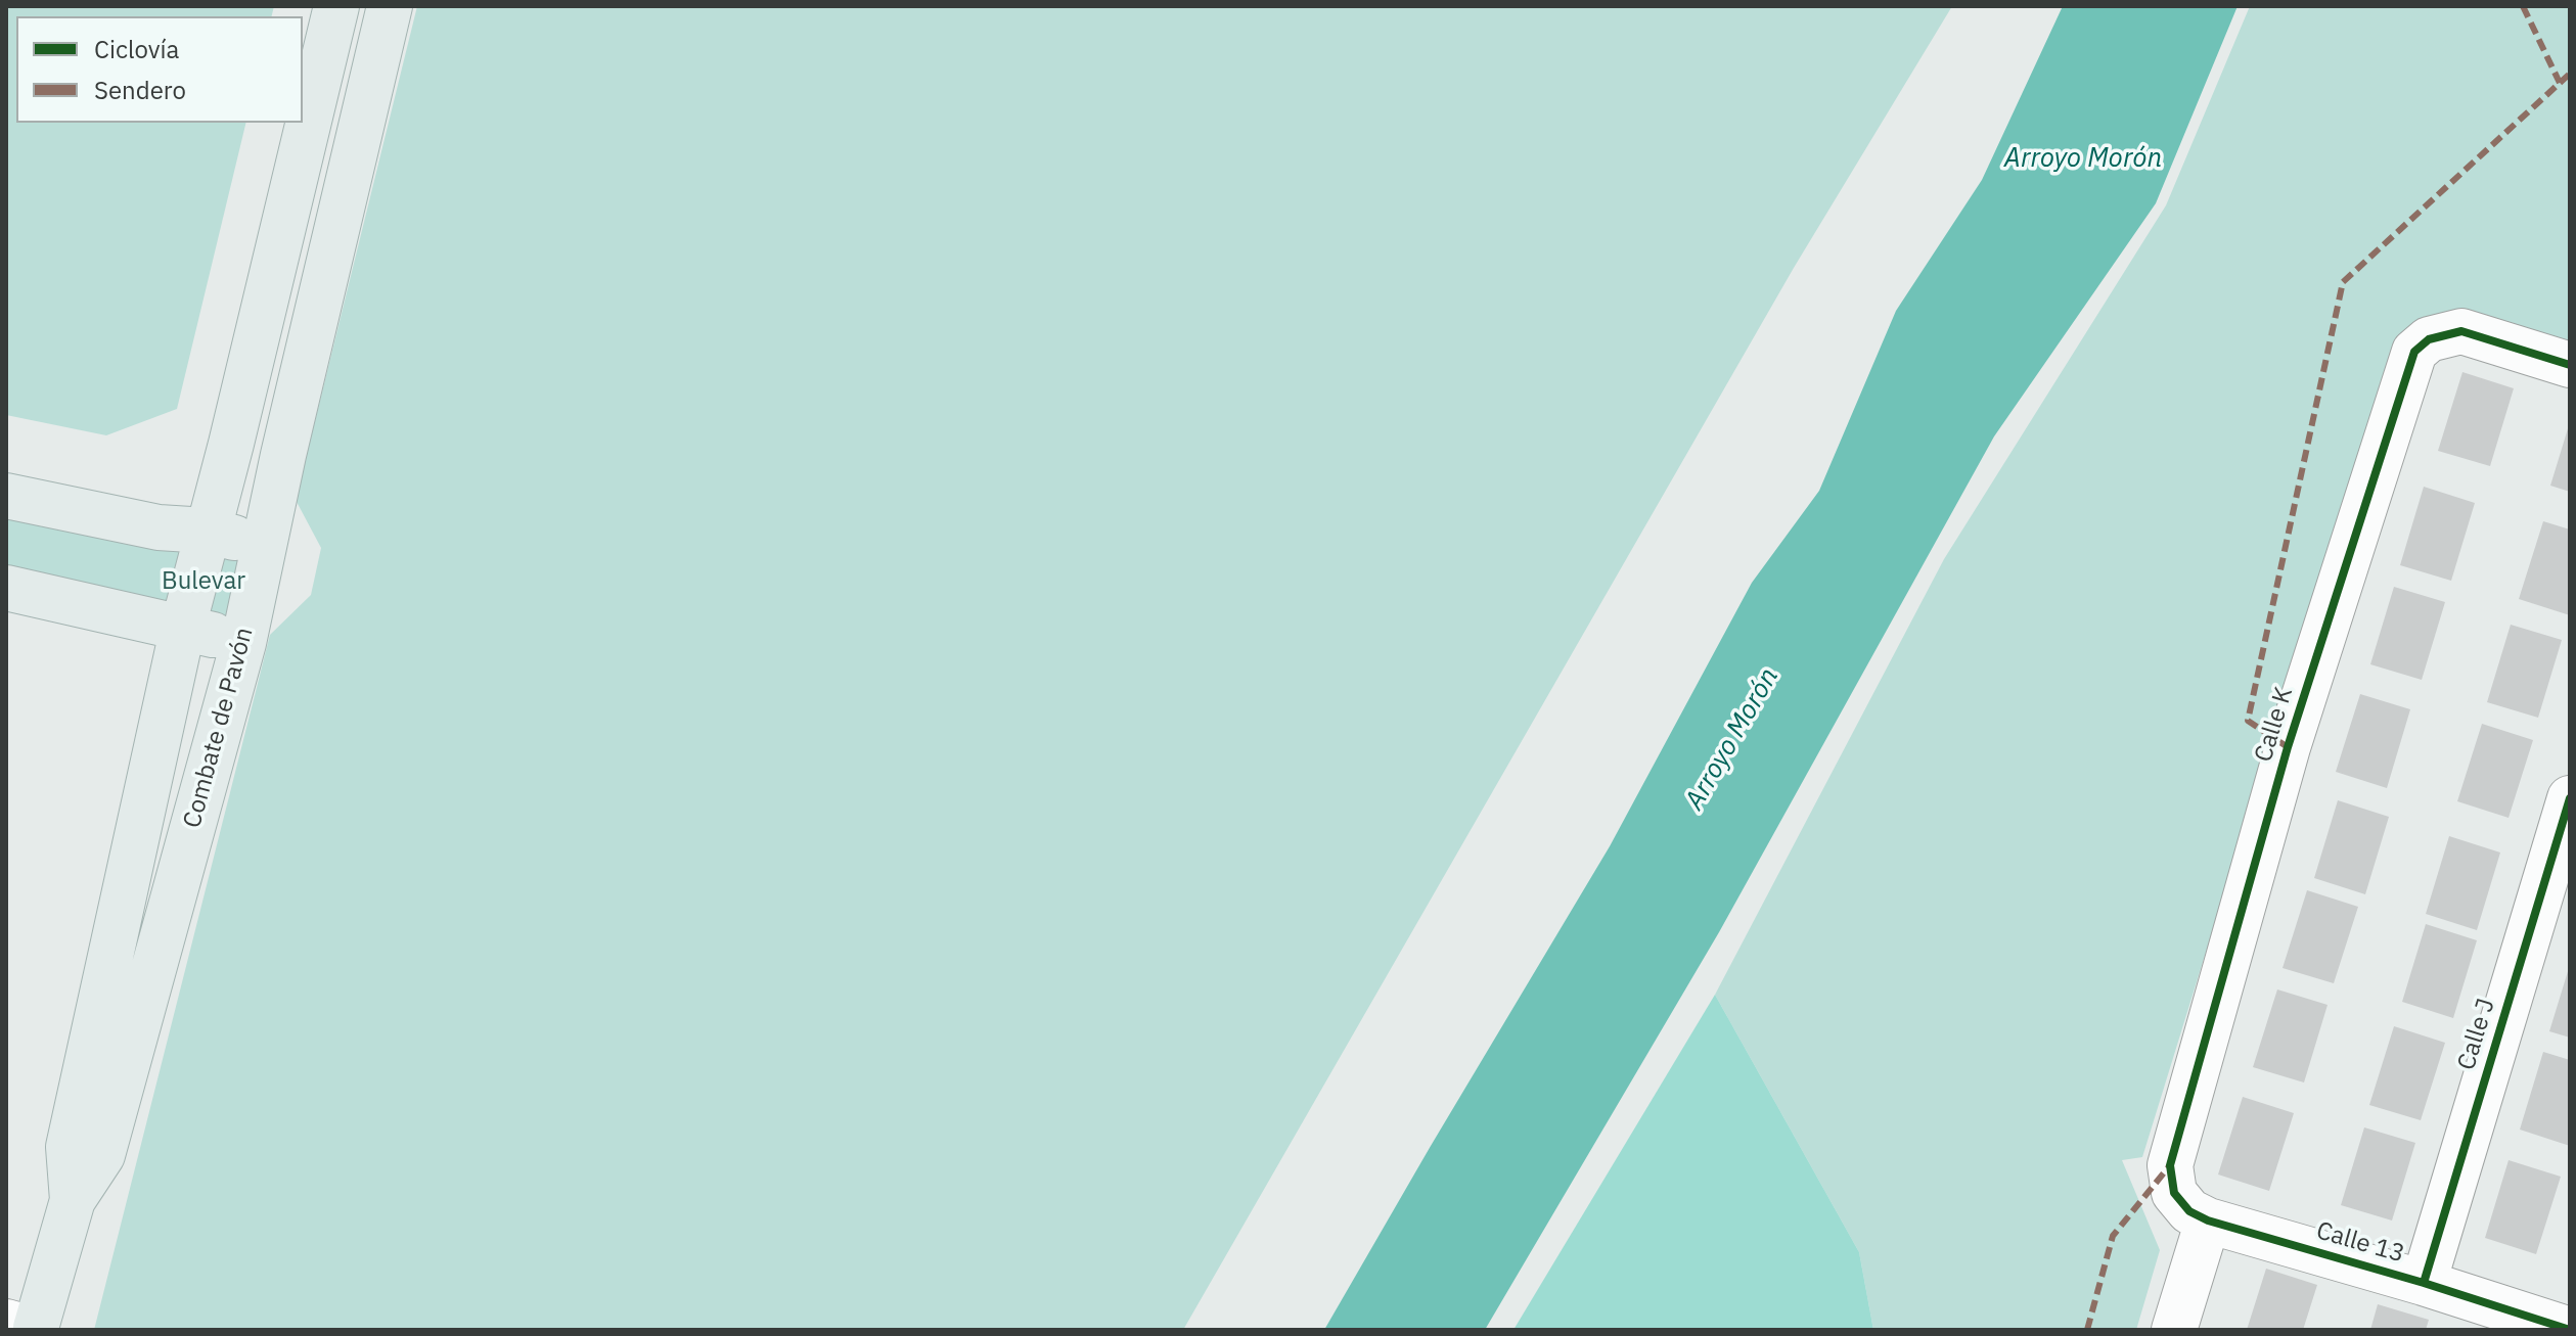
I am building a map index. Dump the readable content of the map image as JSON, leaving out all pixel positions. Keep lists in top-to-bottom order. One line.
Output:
{"streets":{"main road":["Combate de Pavón"],"street":["Calle K","Calle J","Calle 13"]},"crossings":[["Calle K","Calle 13"],["Calle J","Calle 13"]],"water":["Arroyo Morón"],"parks":["Bulevar"],"legend":["Ciclovía","Sendero"]}
